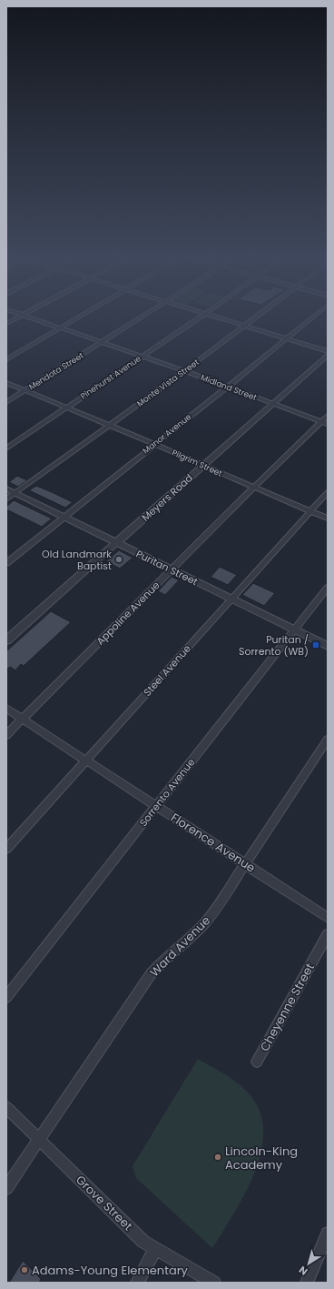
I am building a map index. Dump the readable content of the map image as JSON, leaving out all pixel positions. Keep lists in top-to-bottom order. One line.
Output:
{"streets":{"street":["Mendota Street","Pinehurst Avenue","Monte Vista Street","Midland Street","Manor Avenue","Pilgrim Street","Meyers Road","Puritan Street","Appoline Avenue","Steel Avenue","Sorrento Avenue","Florence Avenue","Ward Avenue","Cheyenne Street","Grove Street"]},"crossings":[["Mendota Street","Midland Street"],["Mendota Street","Pilgrim Street"],["Pinehurst Avenue","Midland Street"],["Pinehurst Avenue","Pilgrim Street"],["Monte Vista Street","Midland Street"],["Monte Vista Street","Pilgrim Street"],["Monte Vista Street","Puritan Street"],["Midland Street","Manor Avenue"],["Midland Street","Meyers Road"],["Midland Street","Appoline Avenue"],["Manor Avenue","Pilgrim Street"],["Manor Avenue","Puritan Street"],["Pilgrim Street","Meyers Road"],["Pilgrim Street","Appoline Avenue"],["Pilgrim Street","Steel Avenue"],["Meyers Road","Puritan Street"],["Puritan Street","Appoline Avenue"],["Puritan Street","Steel Avenue"],["Puritan Street","Sorrento Avenue"],["Appoline Avenue","Florence Avenue"],["Steel Avenue","Florence Avenue"],["Sorrento Avenue","Florence Avenue"],["Florence Avenue","Ward Avenue"],["Ward Avenue","Grove Street"]],"places":{"other":["Old Landmark Baptist","Lincoln-King Academy","Adams-Young Elementary"],"transit":["Puritan / Sorrento (WB)"]},"north":"bottom left"}
